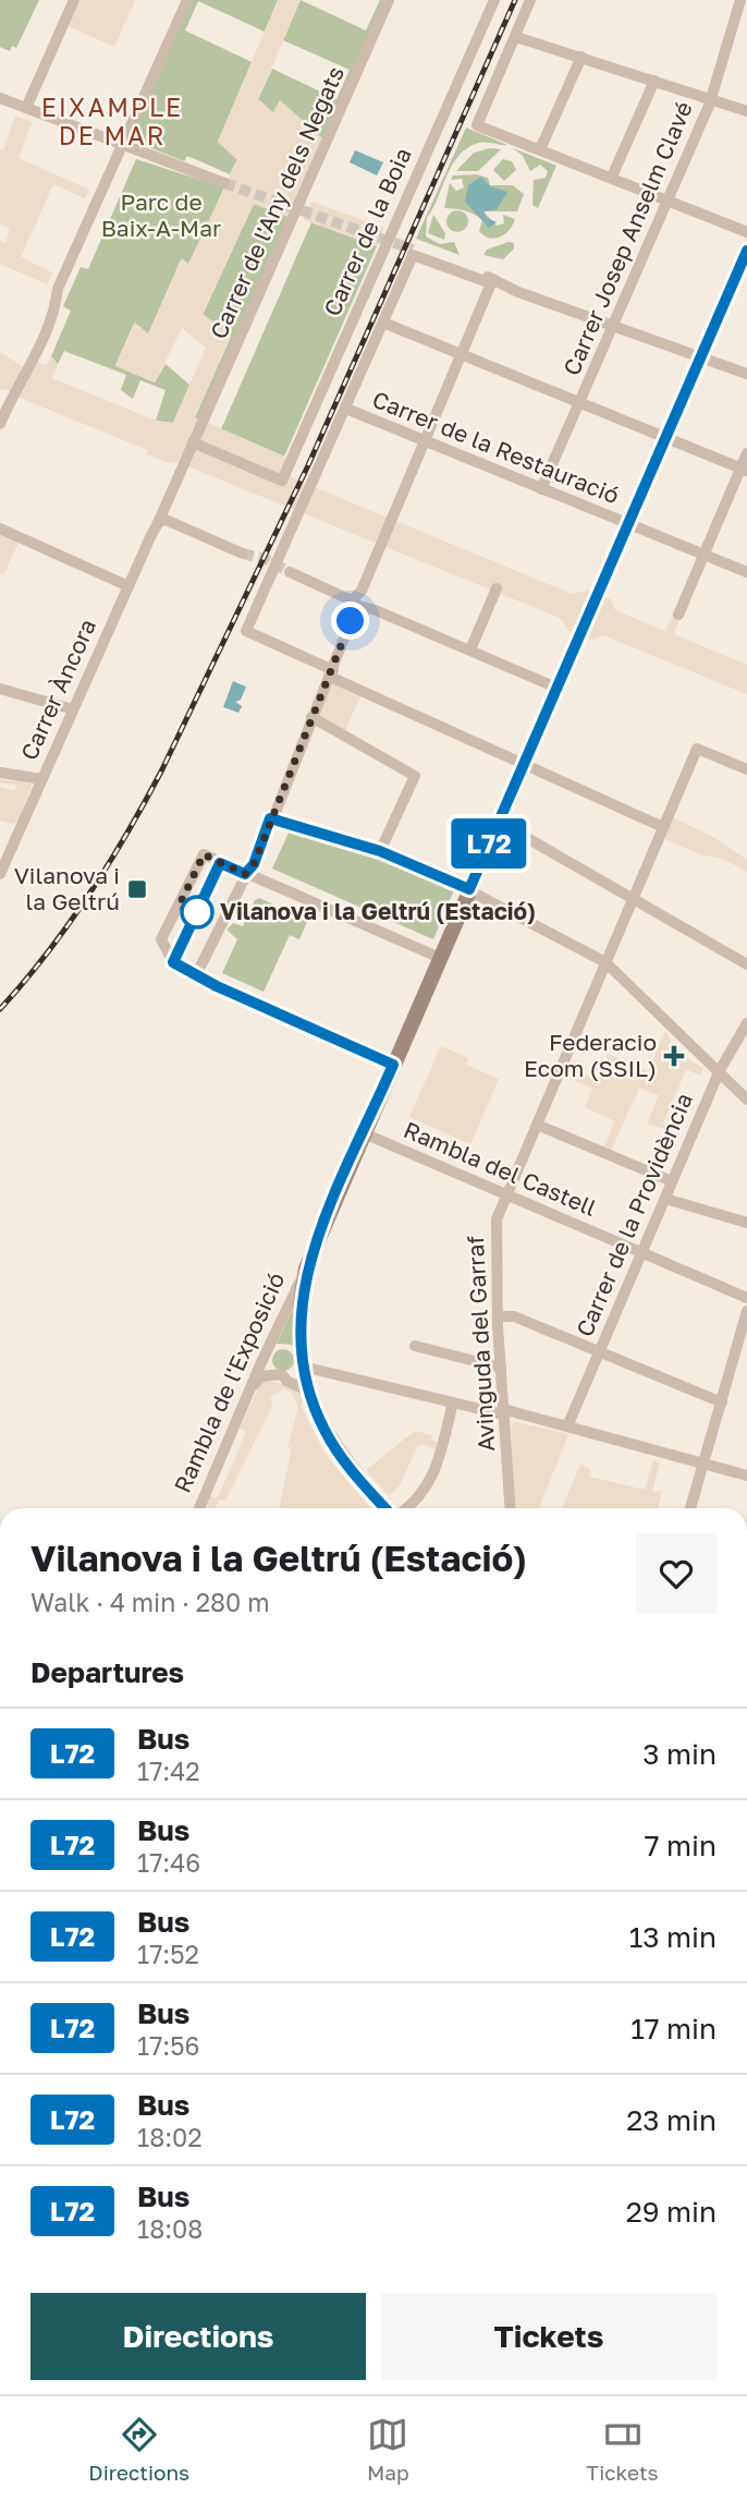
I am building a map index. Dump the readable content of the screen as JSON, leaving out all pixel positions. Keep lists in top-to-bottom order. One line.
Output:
{"streets":{"street":["Carrer de l'Any dels Negats","Carrer de la Boia","Carrer Josep Anselm Clavé","Carrer de la Restauració","Carrer Àncora","Rambla del Castell","Carrer de la Providència","Avinguda del Garraf","Rambla de l'Exposició"]},"crossings":[["Carrer de l'Any dels Negats","Carrer de la Boia"],["Carrer de l'Any dels Negats","Carrer Àncora"],["Carrer de la Boia","Carrer Àncora"],["Carrer Josep Anselm Clavé","Carrer de la Restauració"],["Carrer de la Restauració","Rambla de l'Exposició"],["Rambla del Castell","Carrer de la Providència"],["Rambla del Castell","Avinguda del Garraf"],["Rambla del Castell","Rambla de l'Exposició"]],"districts":["EIXAMPLE DE MAR"],"parks":["Parc de Baix-A-Mar"],"places":{"transit":["Vilanova i la Geltrú"],"other":["Vilanova i la Geltrú (Estació)"],"health":["Federacio Ecom (SSIL)"]},"lines":["bus line L72"],"page":{"on_map":"L72","heading":[["Vilanova i la Geltrú (Estació)","Walk · 4 min · 280 m"],"Departures"],"list":[{"mark":"L72","name":"Bus","note":"17:42","value":"3 min"},{"mark":"L72","name":"Bus","note":"17:46","value":"7 min"},{"mark":"L72","name":"Bus","note":"17:52","value":"13 min"},{"mark":"L72","name":"Bus","note":"17:56","value":"17 min"},{"mark":"L72","name":"Bus","note":"18:02","value":"23 min"},{"mark":"L72","name":"Bus","note":"18:08","value":"29 min"}],"buttons":["Directions","Tickets"],"tabs":["Directions","Map","Tickets"]}}
